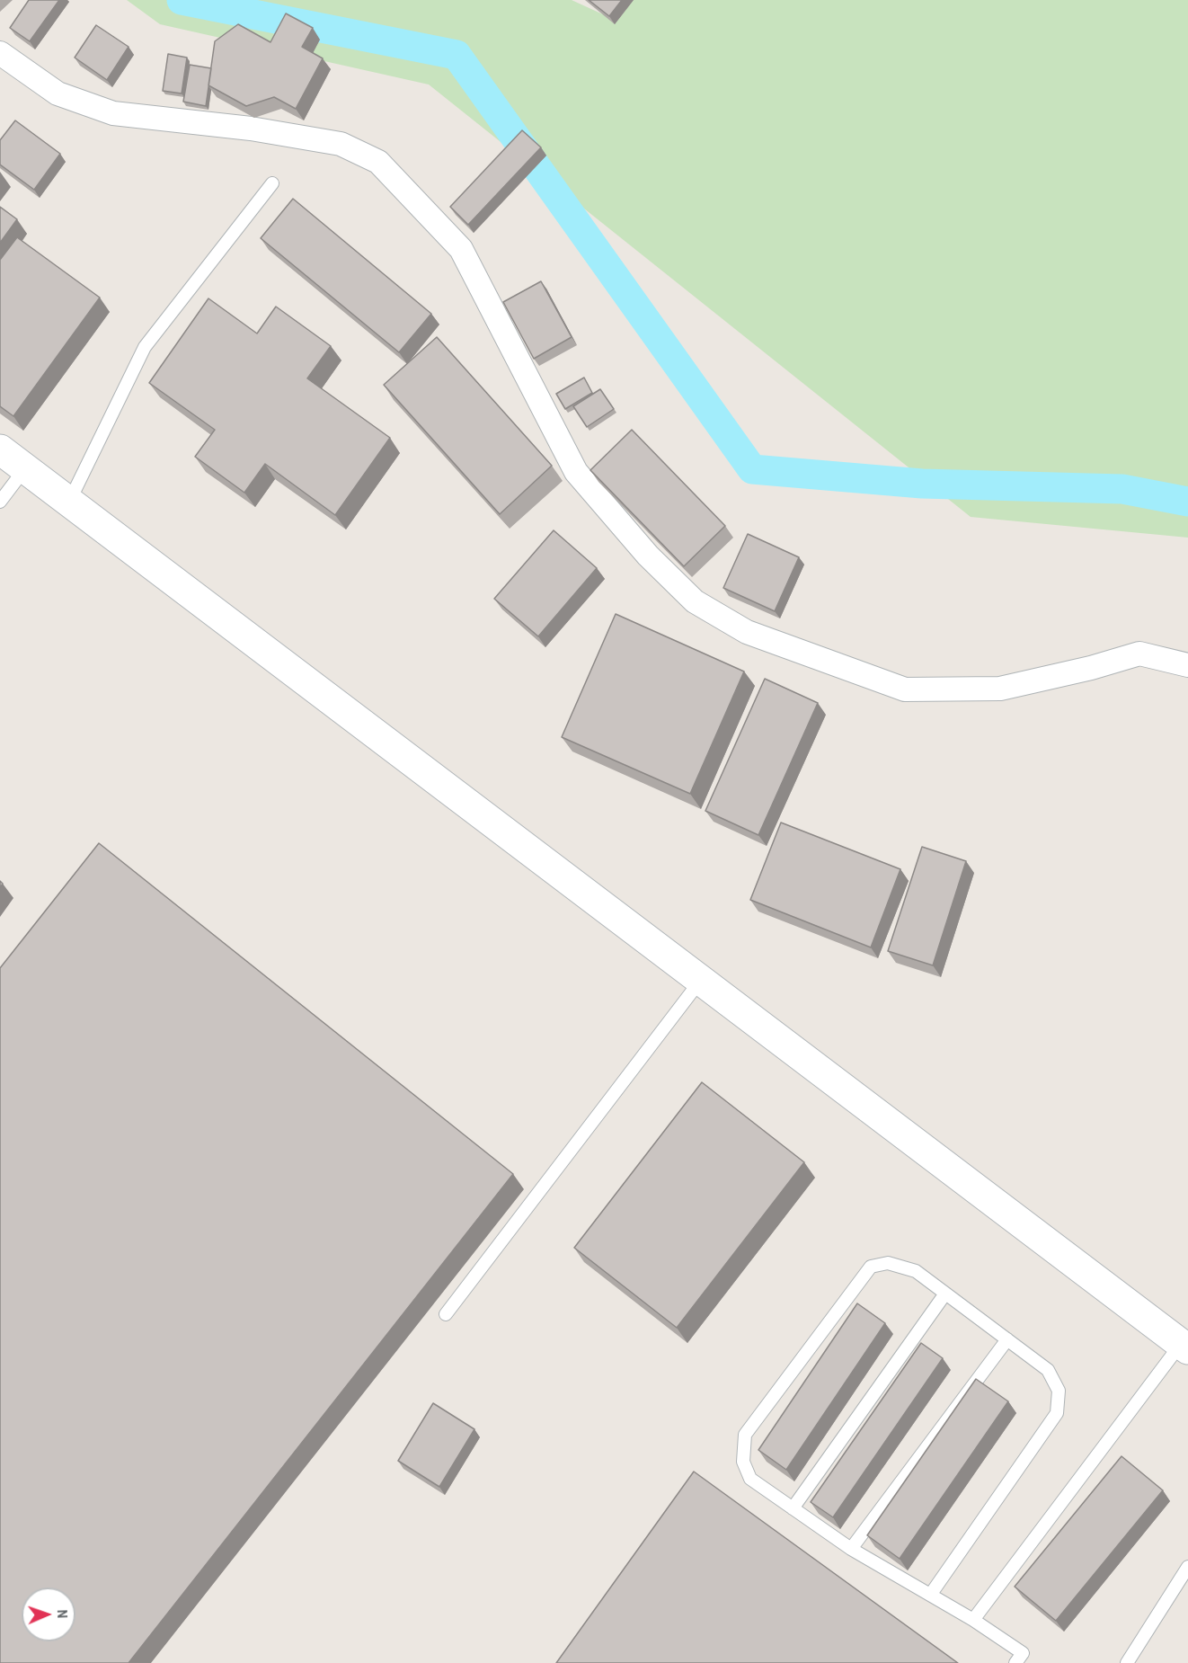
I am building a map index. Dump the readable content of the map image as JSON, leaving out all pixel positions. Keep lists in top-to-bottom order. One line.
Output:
{"north":"right"}
